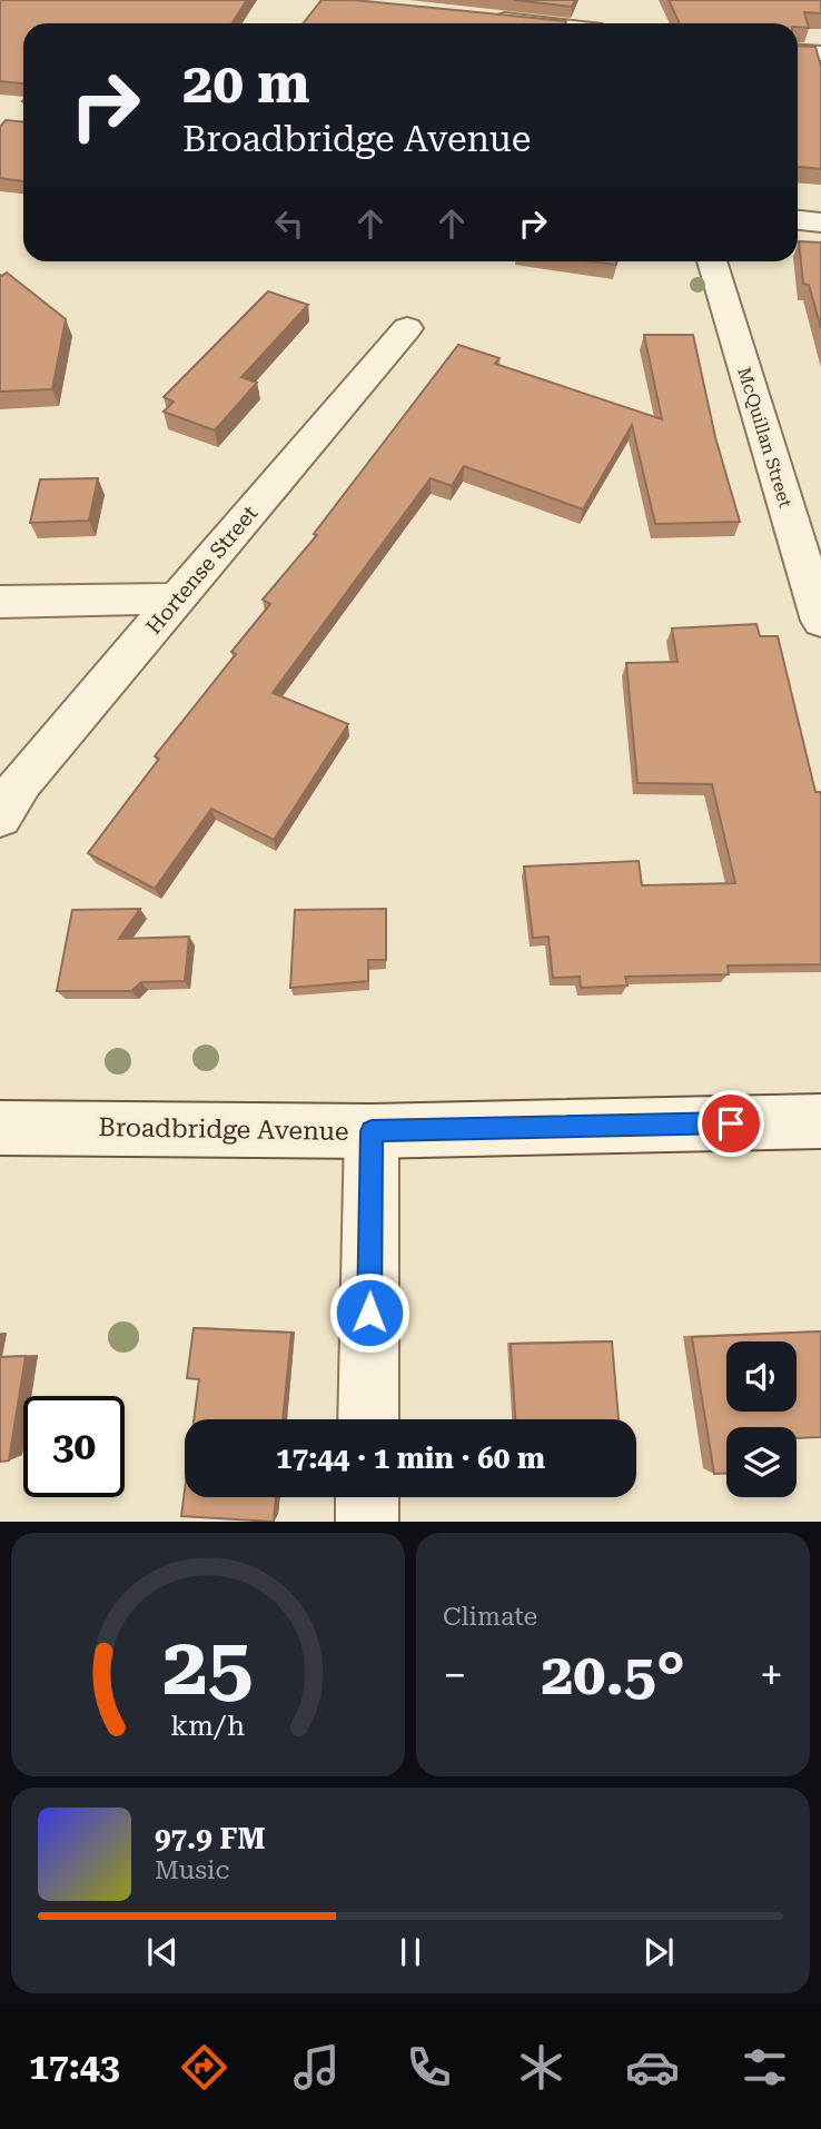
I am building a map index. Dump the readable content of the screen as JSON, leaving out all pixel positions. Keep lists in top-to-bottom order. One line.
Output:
{"streets":{"street":["McQuillan Street","Hortense Street","Broadbridge Avenue"]},"page":{"turn":["20 m","Broadbridge Avenue"],"limit":"30","trip":"17:44 · 1 min · 60 m","tile":"Climate","heat":["−","20.5°","+"],"song":["97.9 FM","Music"],"tabs":"17:43","gauge":["25","km/h"]}}
